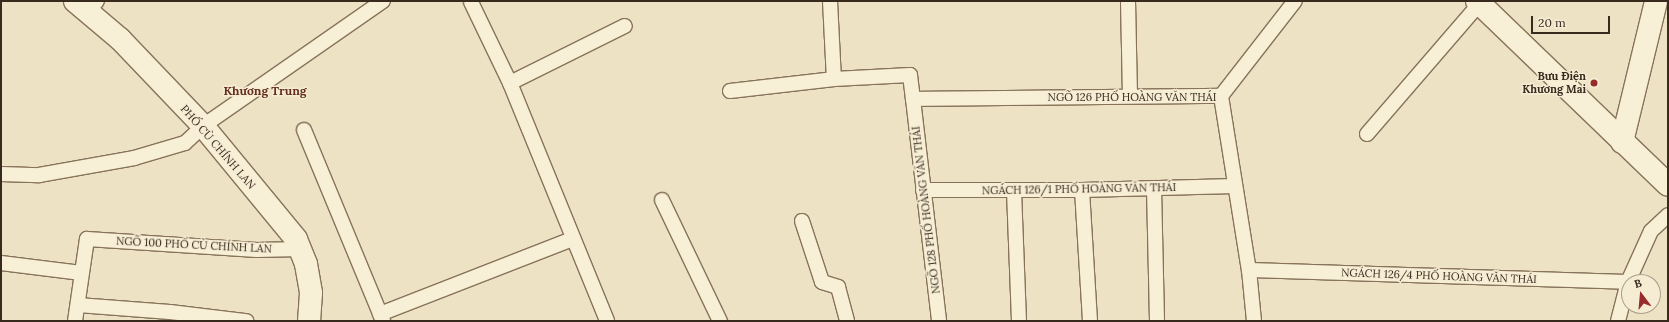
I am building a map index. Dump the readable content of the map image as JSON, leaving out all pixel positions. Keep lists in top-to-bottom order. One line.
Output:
{"streets":{"street":["PHỐ CÙ CHÍNH LAN"],"lane":["NGÕ 126 PHỐ HOÀNG VĂN THÁI","NGÁCH 126/1 PHỐ HOÀNG VĂN THÁI","NGÕ 128 PHỐ HOÀNG VĂN THÁI","NGÕ 100 PHỐ CÙ CHÍNH LAN","NGÁCH 126/4 PHỐ HOÀNG VĂN THÁI"]},"crossings":[["NGÕ 126 PHỐ HOÀNG VĂN THÁI","NGÁCH 126/1 PHỐ HOÀNG VĂN THÁI"],["NGÕ 126 PHỐ HOÀNG VĂN THÁI","NGÕ 128 PHỐ HOÀNG VĂN THÁI"],["NGÕ 126 PHỐ HOÀNG VĂN THÁI","NGÁCH 126/4 PHỐ HOÀNG VĂN THÁI"],["PHỐ CÙ CHÍNH LAN","NGÕ 100 PHỐ CÙ CHÍNH LAN"],["NGÁCH 126/1 PHỐ HOÀNG VĂN THÁI","NGÕ 128 PHỐ HOÀNG VĂN THÁI"]],"districts":["Khương Trung"],"places":["Bưu Điện Khương Mai"],"scale_bar":"20 m","north":"top"}
